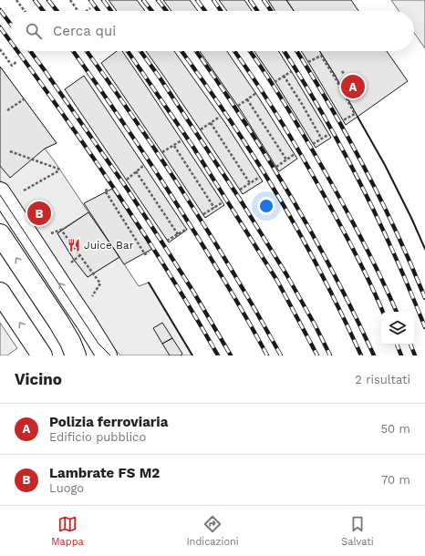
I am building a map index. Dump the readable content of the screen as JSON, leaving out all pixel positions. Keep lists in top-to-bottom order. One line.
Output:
{"places":{"restaurant":["Juice Bar"]},"page":{"search":"Cerca qui","pins":["A","B"],"heading":["Vicino","2 risultati"],"list":[{"mark":"A","name":"Polizia ferroviaria","note":"Edificio pubblico","value":"50 m"},{"mark":"B","name":"Lambrate FS M2","note":"Luogo","value":"70 m"}],"nav":["Mappa","Indicazioni","Salvati"]}}
